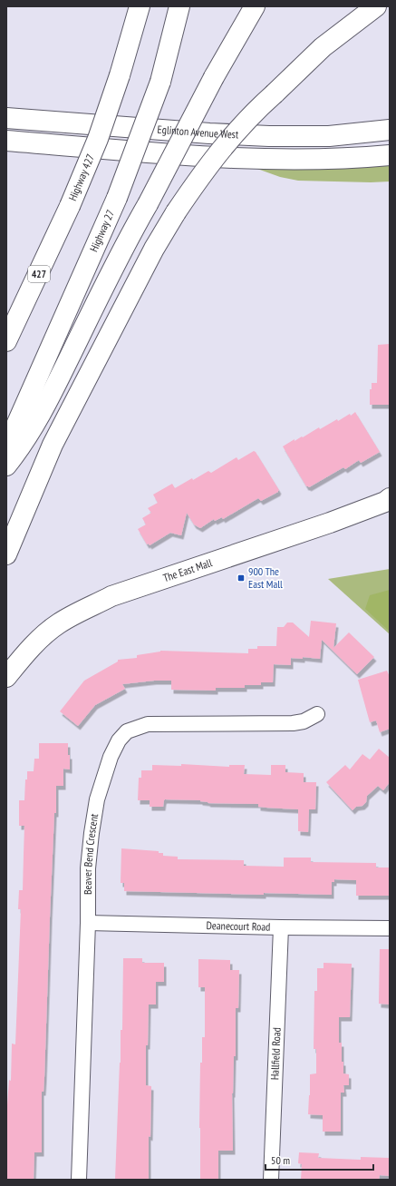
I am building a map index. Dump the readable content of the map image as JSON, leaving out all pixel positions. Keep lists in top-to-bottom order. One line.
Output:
{"streets":{"main road":["Eglinton Avenue West","Highway 427","Highway 27","427","The East Mall"],"street":["Beaver Bend Crescent","Deanecourt Road","Hallfield Road"]},"crossings":[["Beaver Bend Crescent","Deanecourt Road"],["Deanecourt Road","Hallfield Road"]],"places":{"transit":["900 The East Mall"]},"scale_bar":"50 m"}
